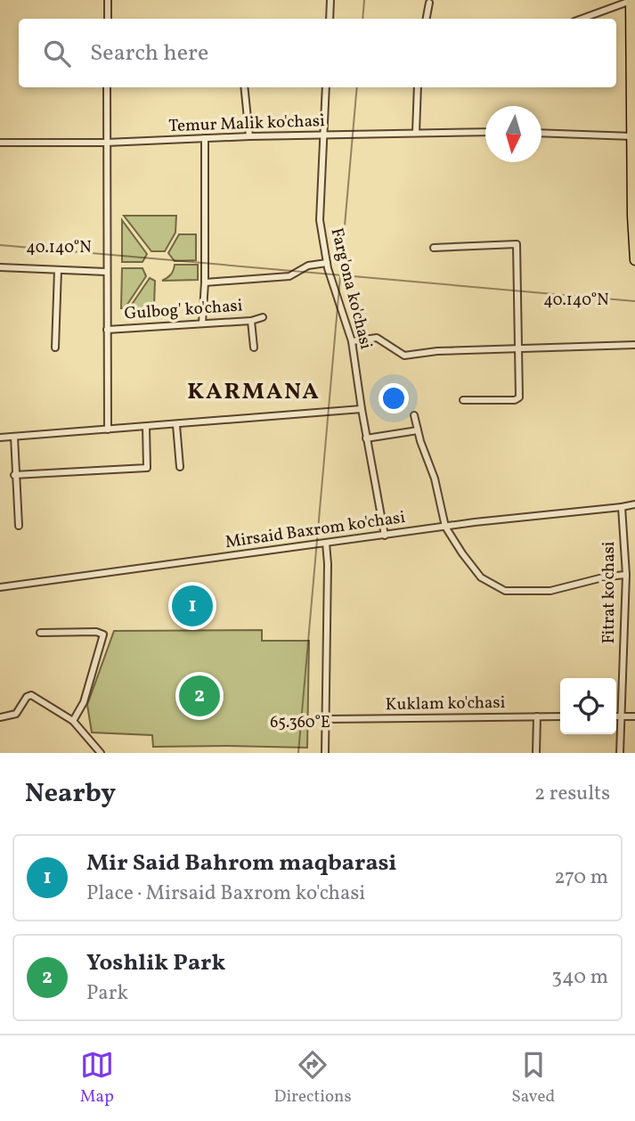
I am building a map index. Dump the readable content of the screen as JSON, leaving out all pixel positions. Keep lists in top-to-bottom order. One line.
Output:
{"streets":{"street":["Temur Malik ko'chasi","Farg'ona ko'chasi","Gulbog' ko'chasi","Mirsaid Baxrom ko'chasi","Fitrat ko'chasi","Kuklam ko'chasi"]},"crossings":[["Temur Malik ko'chasi","Farg'ona ko'chasi"],["Temur Malik ko'chasi","Gulbog' ko'chasi"],["Farg'ona ko'chasi","Mirsaid Baxrom ko'chasi"],["Mirsaid Baxrom ko'chasi","Fitrat ko'chasi"]],"districts":["KARMANA"],"north":"bottom","page":{"search":"Search here","pins":["1","2"],"heading":["Nearby","2 results"],"list":[{"mark":"1","name":"Mir Said Bahrom maqbarasi","note":"Place · Mirsaid Baxrom ko'chasi","value":"270 m"},{"mark":"2","name":"Yoshlik Park","note":"Park","value":"340 m"}],"nav":["Map","Directions","Saved"]},"coordinates":["40.140°N","65.360°E"]}
